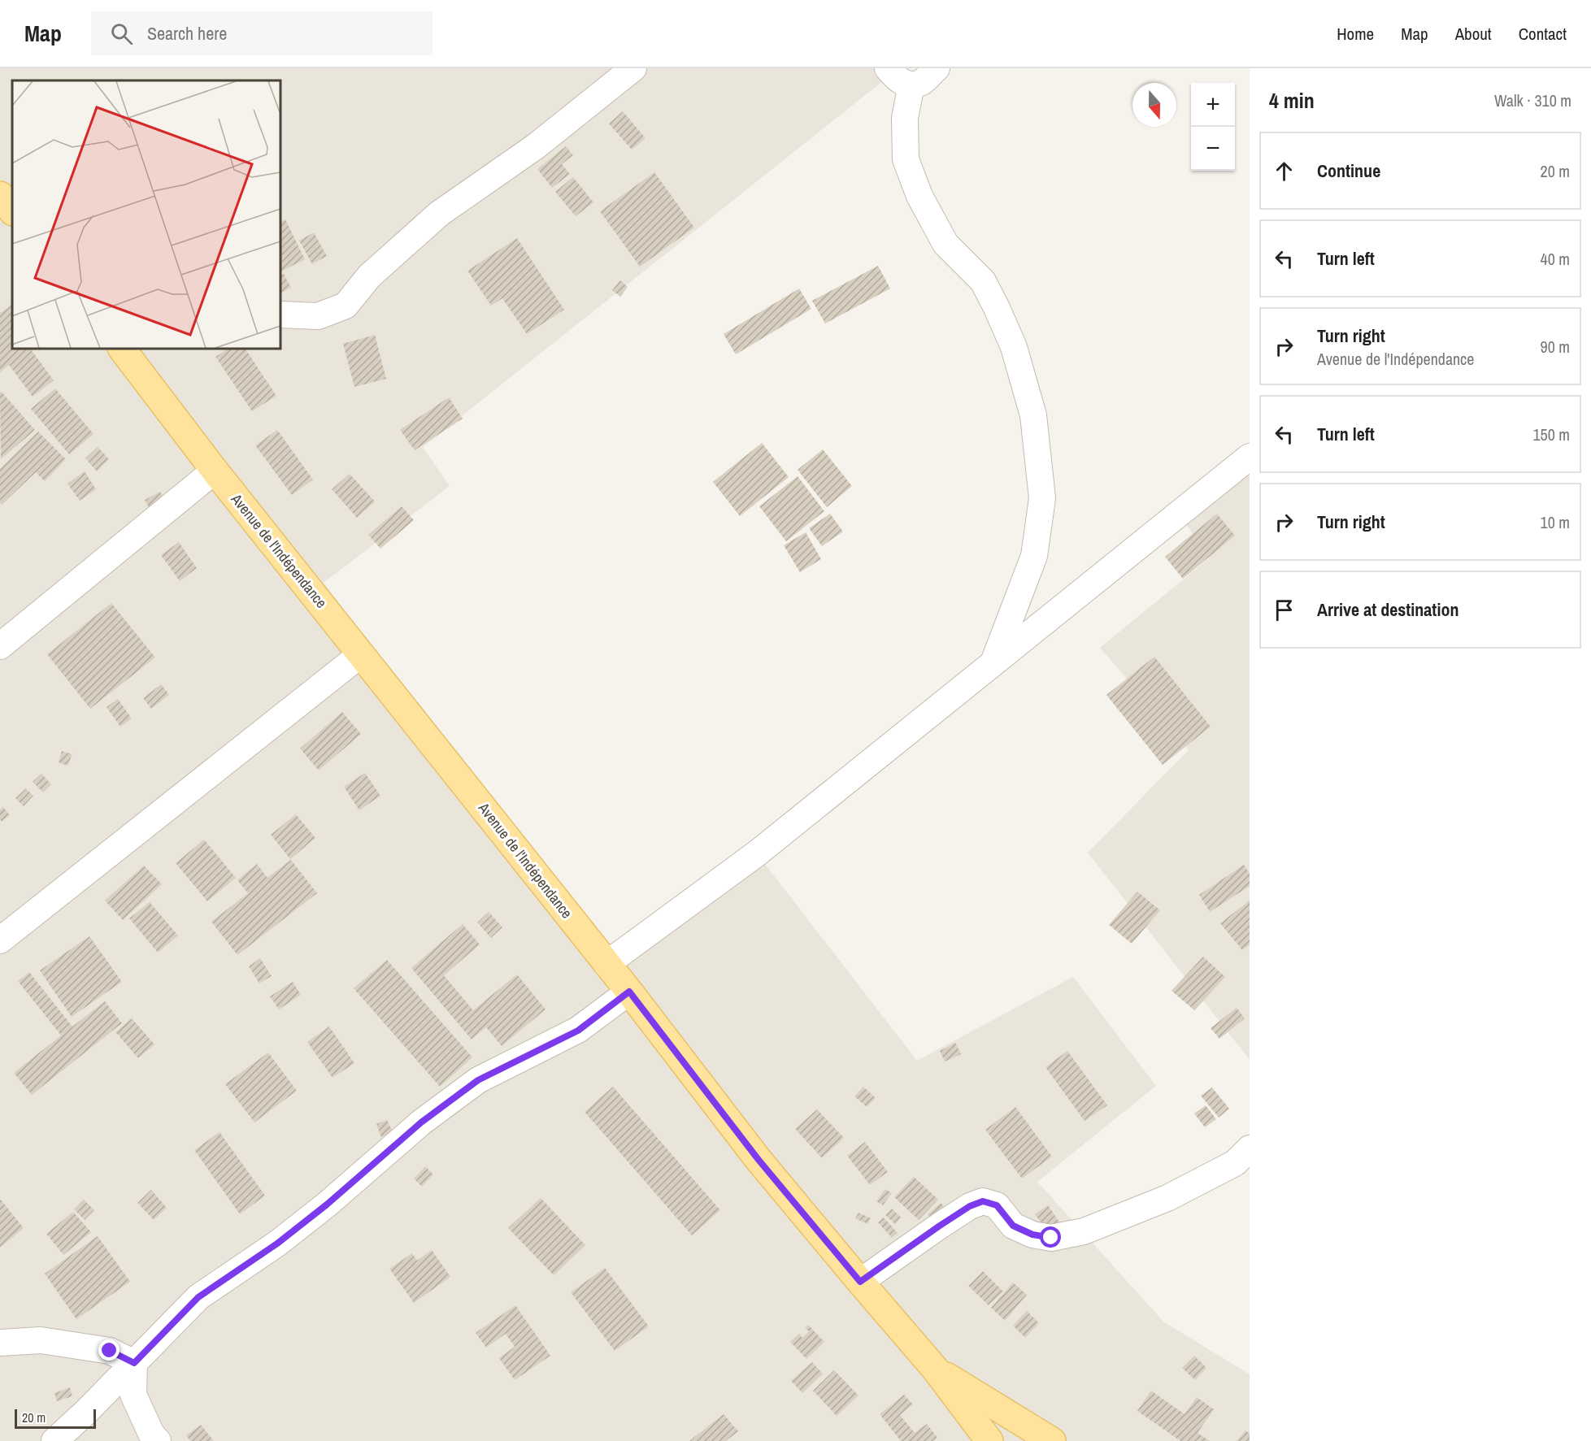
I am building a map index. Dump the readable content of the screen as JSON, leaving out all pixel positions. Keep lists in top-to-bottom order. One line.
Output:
{"streets":{"main road":["Avenue de l'Indépendance"]},"scale_bar":"20 m","north":"bottom","page":{"header":"Map","search":"Search here","nav":["Home","Map","About","Contact"],"heading":["4 min","Walk · 310 m"],"map_buttons":["+","−"],"list":[["Continue","20 m"],["Turn left","40 m"],["Turn right","Avenue de l'Indépendance","90 m"],["Turn left","150 m"],["Turn right","10 m"],"Arrive at destination"],"scale":"20 m"}}
